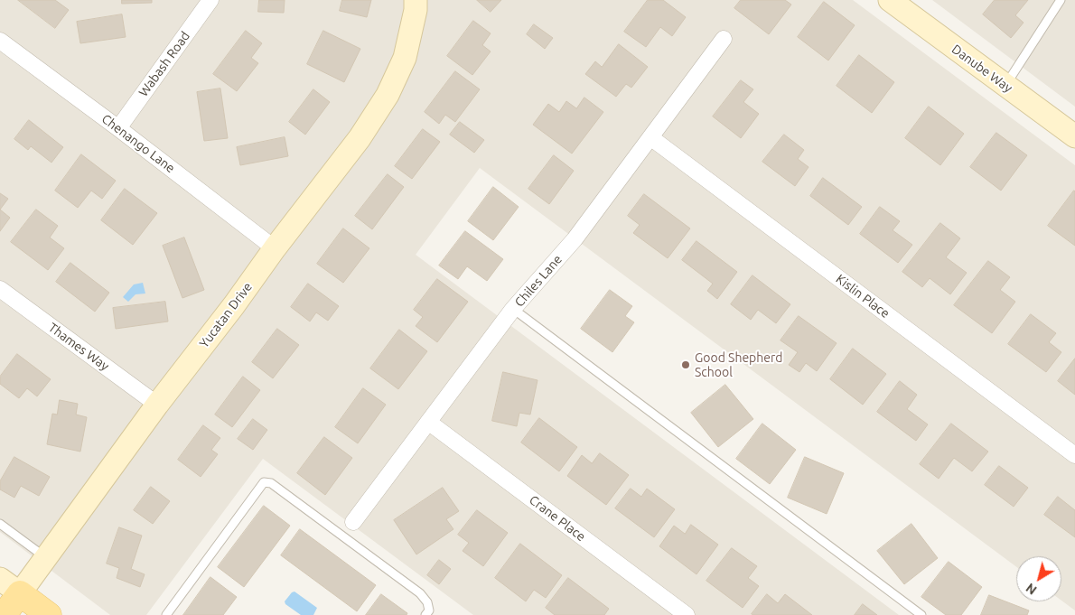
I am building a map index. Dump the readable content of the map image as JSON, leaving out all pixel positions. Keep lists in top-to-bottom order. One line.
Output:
{"streets":{"main road":["Yucatan Drive"],"street":["Wabash Road","Danube Way","Chenango Lane","Chiles Lane","Kislin Place","Thames Way","Crane Place"]},"crossings":[["Wabash Road","Chenango Lane"],["Chenango Lane","Yucatan Drive"],["Chiles Lane","Kislin Place"],["Chiles Lane","Crane Place"],["Yucatan Drive","Thames Way"]],"places":["Good Shepherd School"],"north":"bottom left"}
